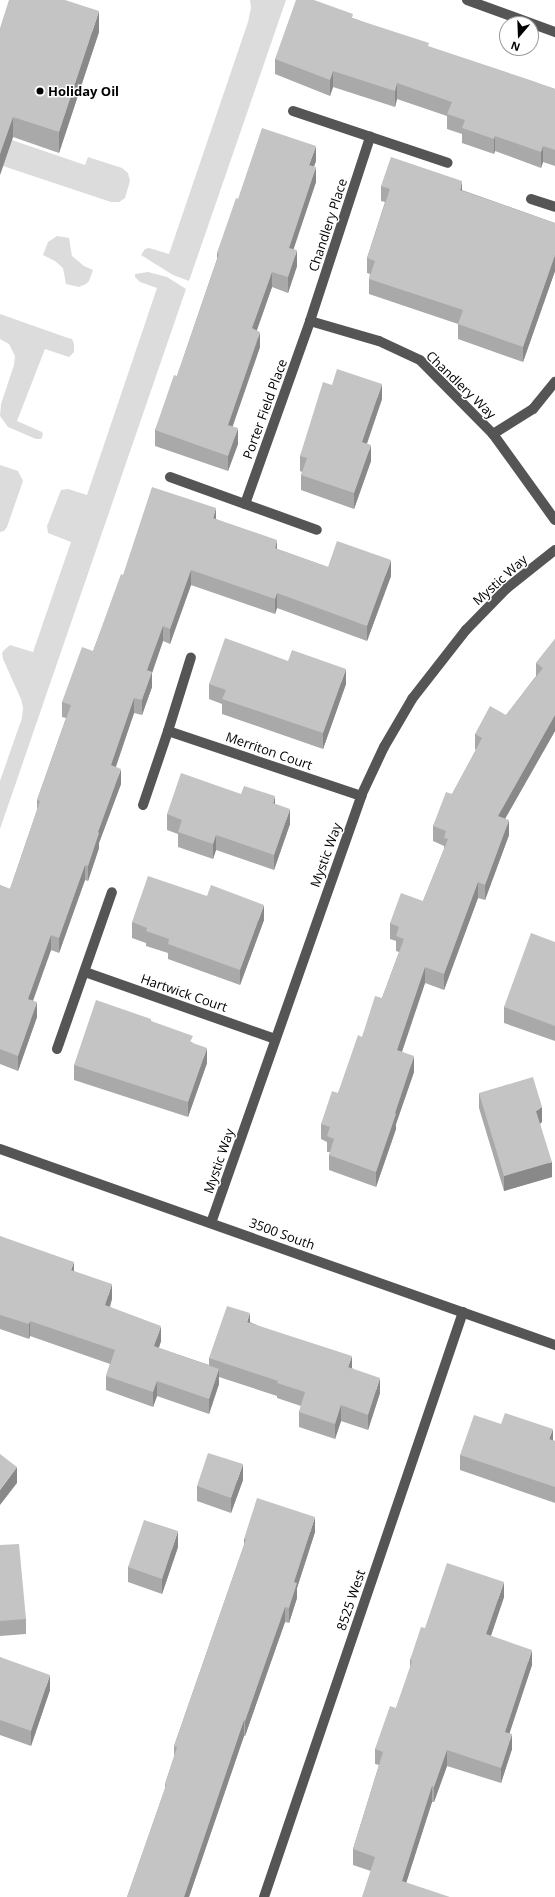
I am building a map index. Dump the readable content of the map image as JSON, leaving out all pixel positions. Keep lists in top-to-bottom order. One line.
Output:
{"streets":{"street":["Chandlery Place","Chandlery Way","Porter Field Place","Mystic Way","Merriton Court","Hartwick Court","3500 South","8525 West"]},"crossings":[["Chandlery Place","Chandlery Way"],["Chandlery Place","Porter Field Place"],["Chandlery Way","Porter Field Place"],["Mystic Way","Merriton Court"],["Mystic Way","Hartwick Court"],["Mystic Way","3500 South"],["3500 South","8525 West"]],"places":["Holiday Oil"],"north":"bottom"}
